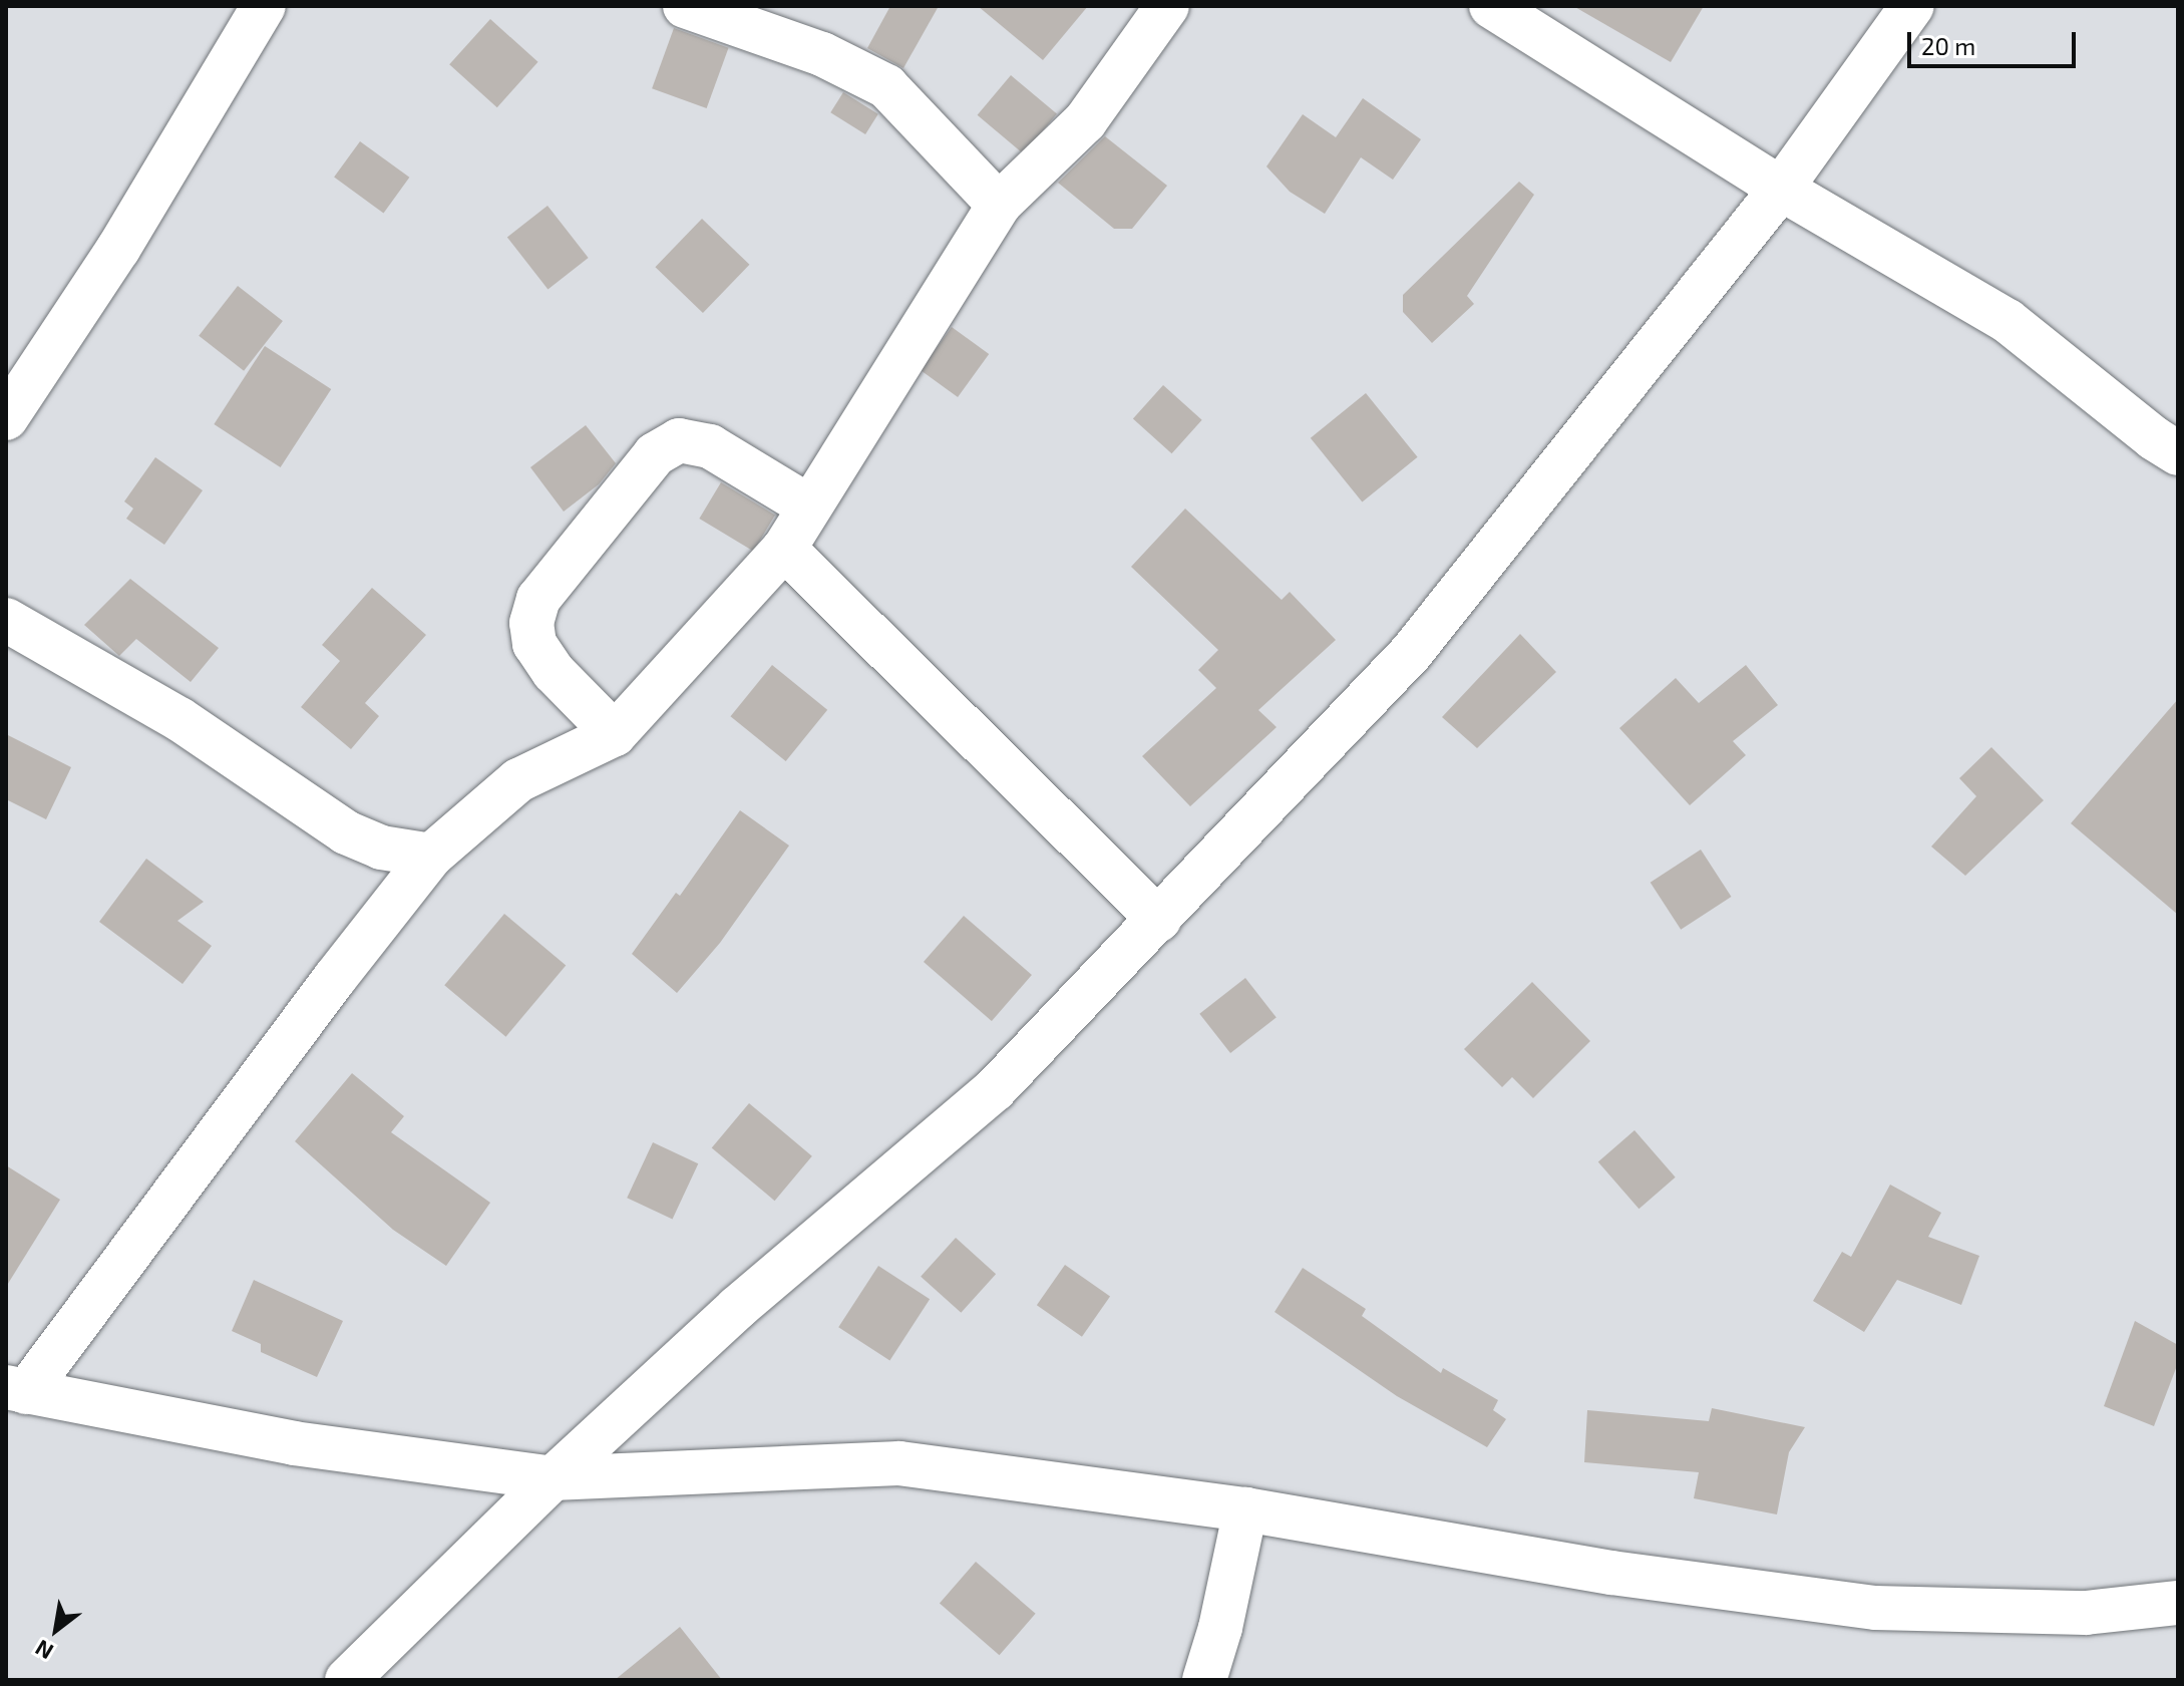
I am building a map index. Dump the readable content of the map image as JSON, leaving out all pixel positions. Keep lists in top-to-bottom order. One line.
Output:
{"scale_bar":"20 m","north":"bottom left"}
